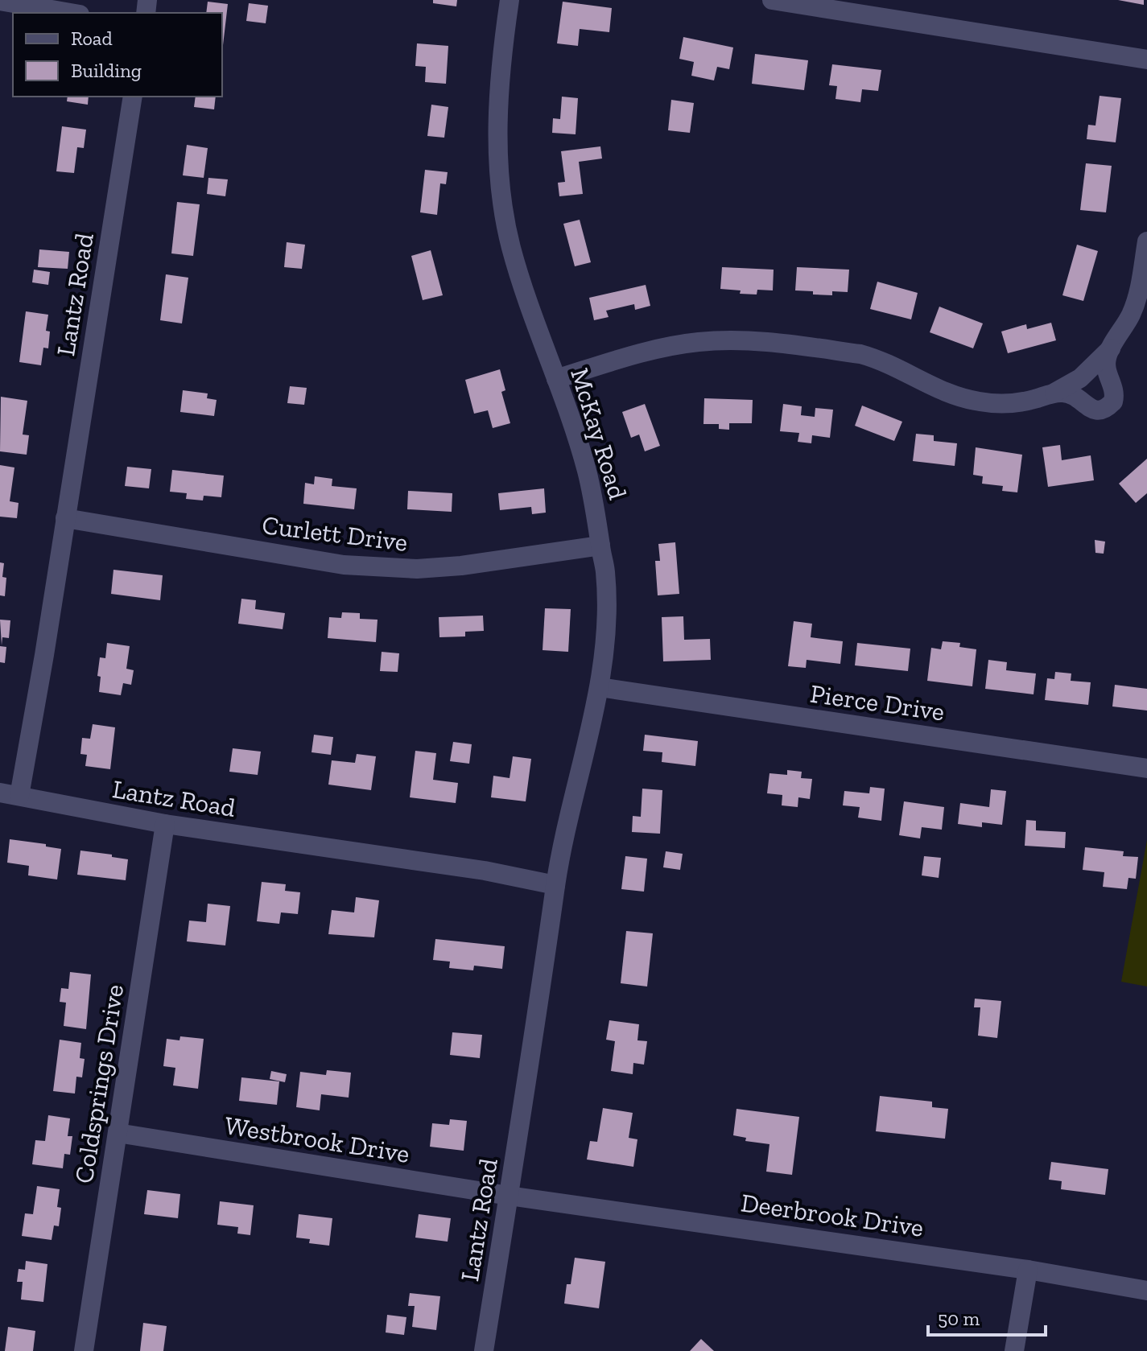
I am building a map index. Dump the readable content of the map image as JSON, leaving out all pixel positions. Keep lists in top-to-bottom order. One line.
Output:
{"streets":{"street":["Lantz Road","McKay Road","Curlett Drive","Pierce Drive","Coldsprings Drive","Westbrook Drive","Deerbrook Drive"]},"crossings":[["Lantz Road","McKay Road"],["Lantz Road","Curlett Drive"],["Lantz Road","Coldsprings Drive"],["Lantz Road","Westbrook Drive"],["Lantz Road","Deerbrook Drive"],["McKay Road","Curlett Drive"],["McKay Road","Pierce Drive"],["Coldsprings Drive","Westbrook Drive"],["Westbrook Drive","Deerbrook Drive"]],"legend":["Road","Building"],"scale_bar":"50 m"}
